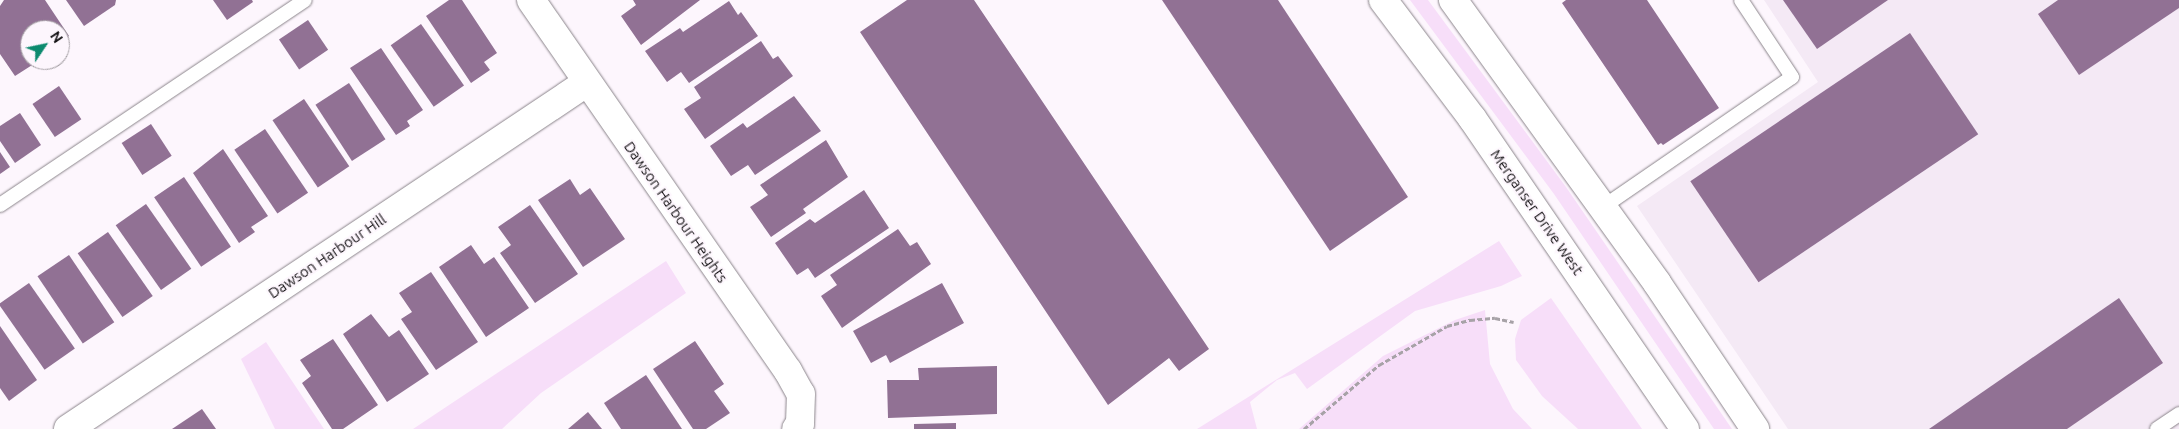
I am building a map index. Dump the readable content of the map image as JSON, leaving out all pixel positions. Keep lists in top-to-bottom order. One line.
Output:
{"streets":{"street":["Dawson Harbour Heights","Merganser Drive West","Dawson Harbour Hill"]},"crossings":[["Dawson Harbour Heights","Dawson Harbour Hill"]],"north":"top right"}
